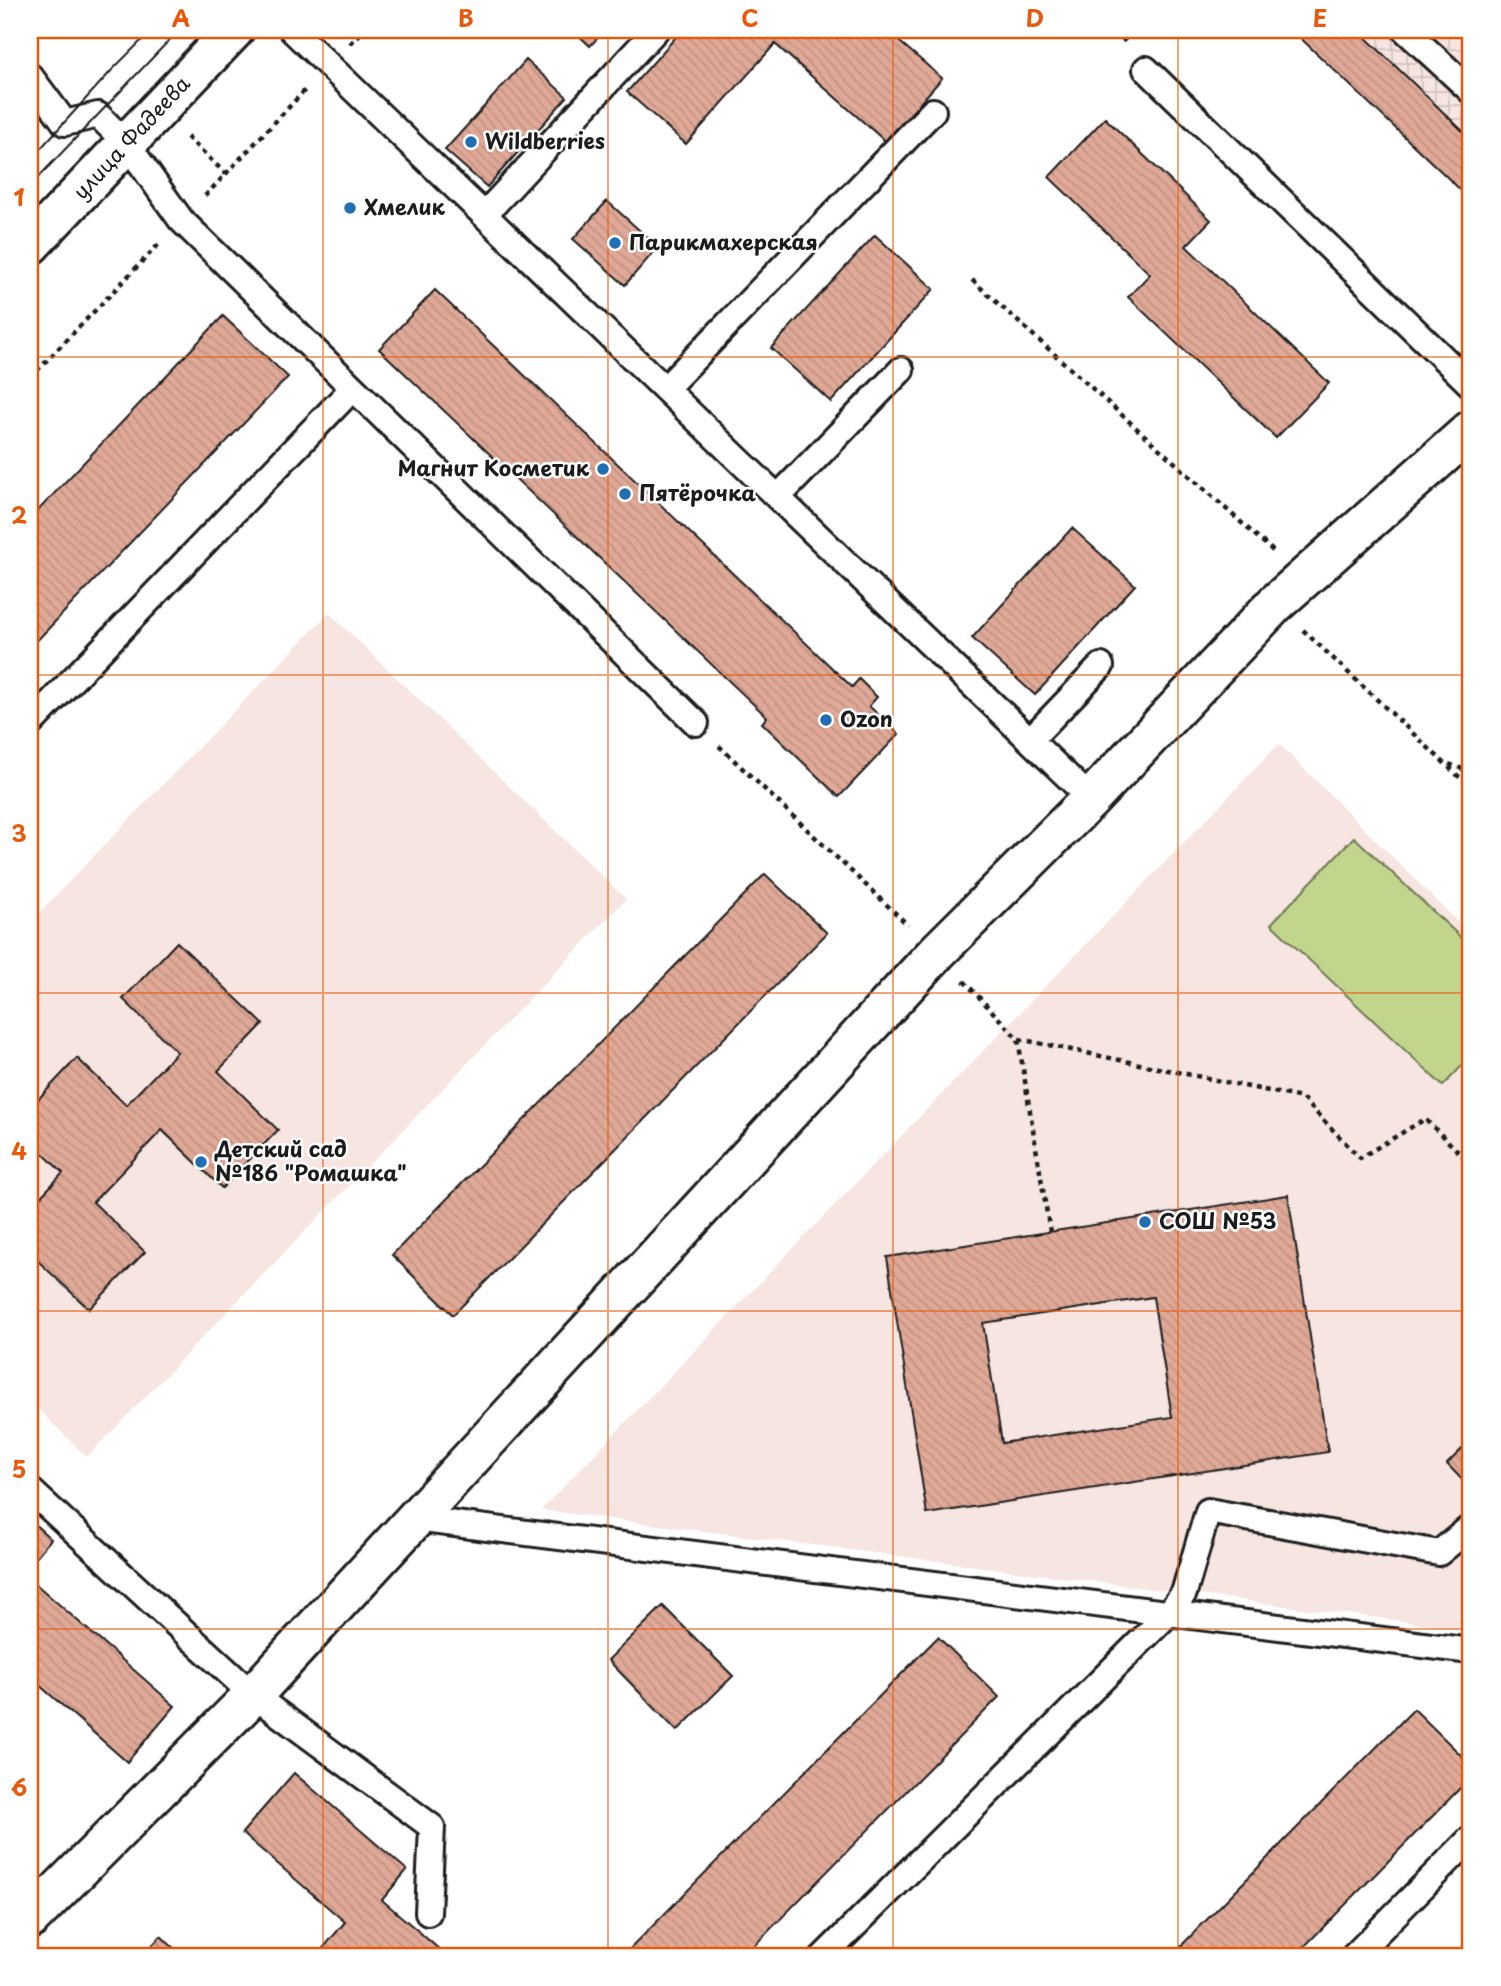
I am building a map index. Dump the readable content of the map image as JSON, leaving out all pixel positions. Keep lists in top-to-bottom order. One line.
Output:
{"streets":{"street":["улица Фадеева"]},"places":["Wildberries","Хмелик","Парикмахерская","Магнит Косметик","Пятёрочка","Ozon","Детский сад №186 \"Ромашка\"","СОШ №53"],"grid":{"columns":["A","B","C","D","E"],"rows":["1","2","3","4","5","6"]}}
